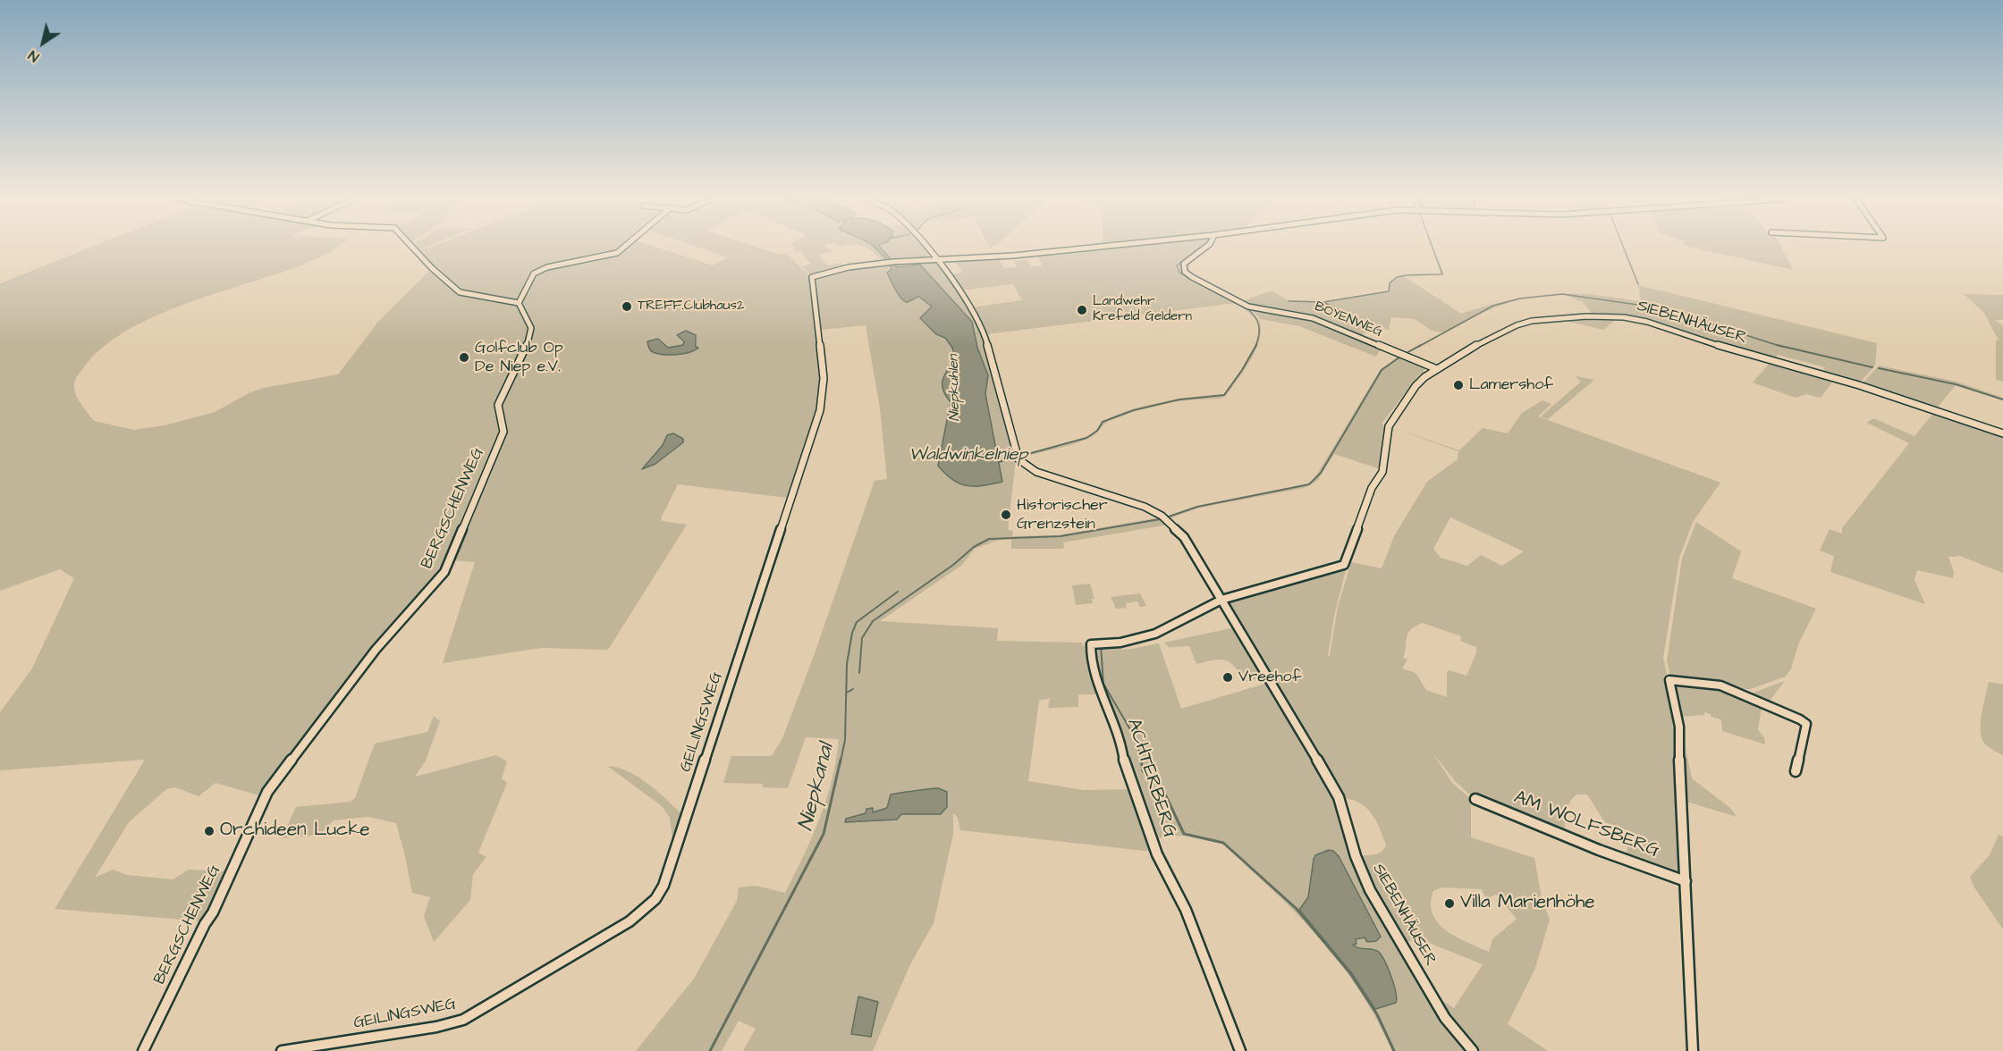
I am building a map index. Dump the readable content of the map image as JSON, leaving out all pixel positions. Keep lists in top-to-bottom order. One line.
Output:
{"streets":{"street":["BOYENWEG","SIEBENHÄUSER","BERGSCHENWEG","GEILINGSWEG","ACHTERBERG","AM WOLFSBERG"]},"crossings":[["BOYENWEG","SIEBENHÄUSER"],["SIEBENHÄUSER","ACHTERBERG"]],"water":["Niepkuhlen","Waldwinkelniep","Niepkanal"],"places":["TREFF.Clubhaus2","Landwehr Krefeld Geldern","Golfclub Op De Niep e.V.","Lamershof","Historischer Grenzstein","Vreehof","Orchideen Lucke","Villa Marienhöhe"],"north":"bottom left"}
